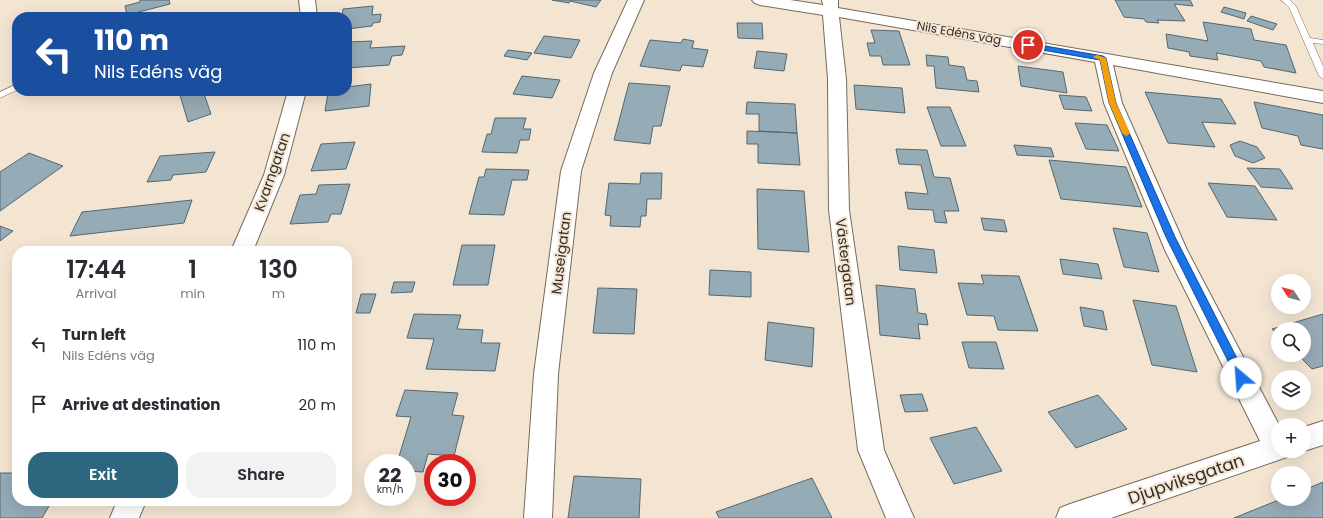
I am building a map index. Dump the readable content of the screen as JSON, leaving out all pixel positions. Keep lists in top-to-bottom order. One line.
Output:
{"streets":{"street":["Nils Edéns väg","Kvarngatan","Museigatan","Västergatan","Djupviksgatan"]},"crossings":[["Nils Edéns väg","Västergatan"]],"north":"top left","page":{"turn":["110 m","Nils Edéns väg"],"eta":["17:44","Arrival","1","min","130","m"],"map_buttons":["+","−"],"list":[{"name":"Turn left","note":"Nils Edéns väg","value":"110 m"},{"name":"Arrive at destination","value":"20 m"}],"buttons":["Exit","Share"],"speed":"22 km/h","limit":"30"}}
